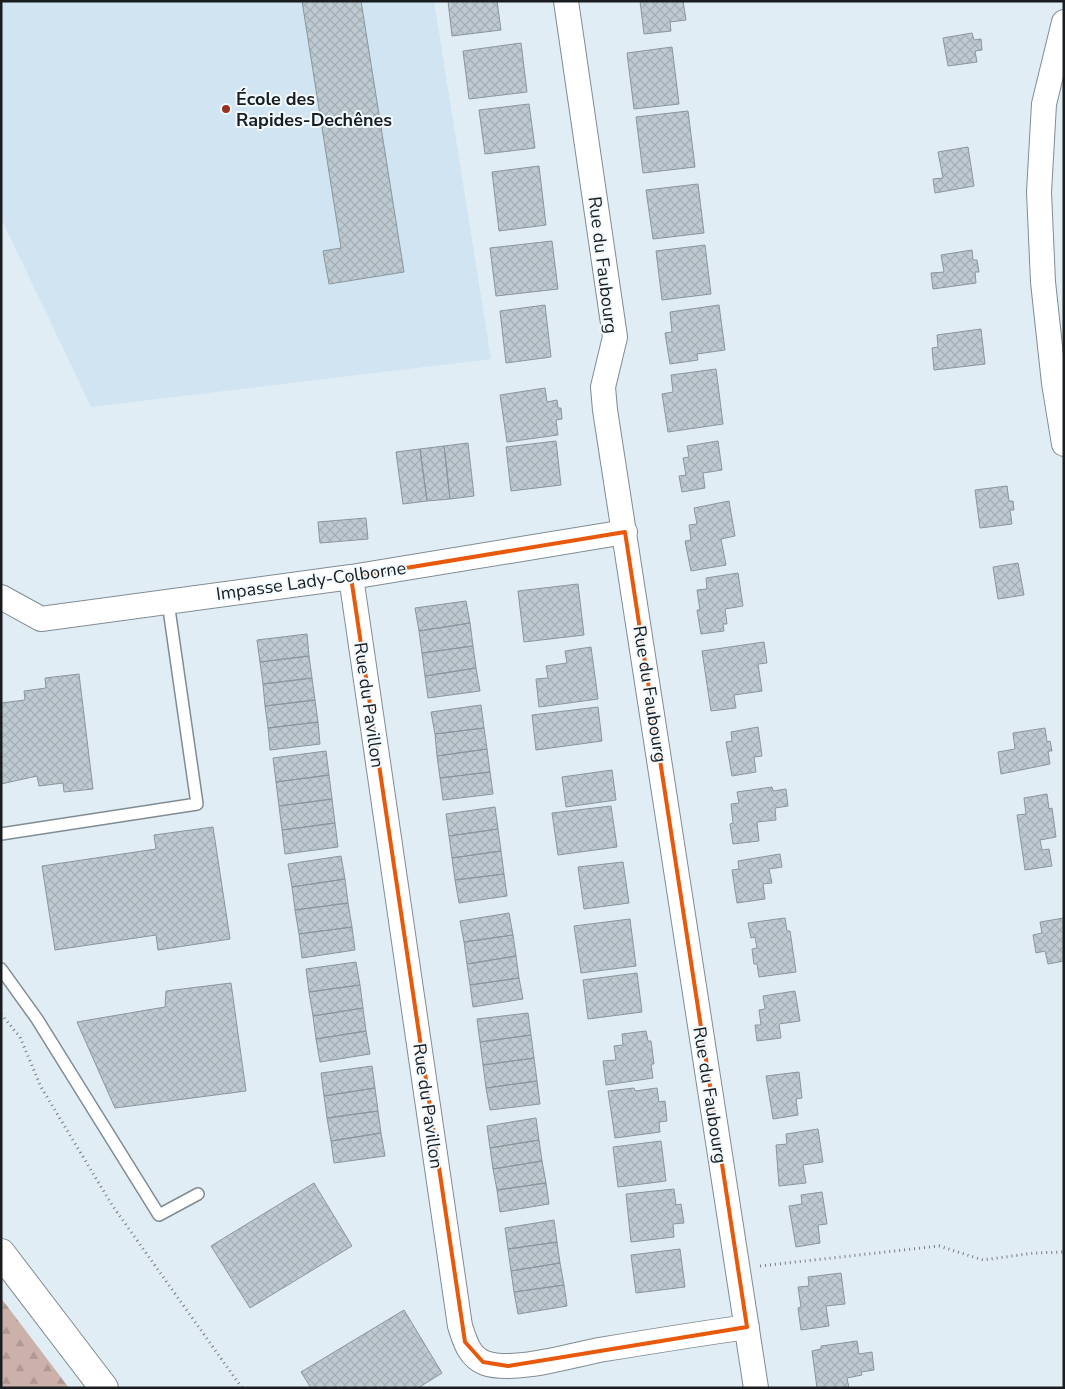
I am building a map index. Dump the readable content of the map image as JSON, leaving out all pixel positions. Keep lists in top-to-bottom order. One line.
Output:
{"streets":{"street":["Rue du Faubourg","Impasse Lady-Colborne","Rue du Pavillon"]},"crossings":[["Rue du Faubourg","Impasse Lady-Colborne"],["Rue du Faubourg","Rue du Pavillon"],["Impasse Lady-Colborne","Rue du Pavillon"]],"places":["École des Rapides-Dechênes"]}
